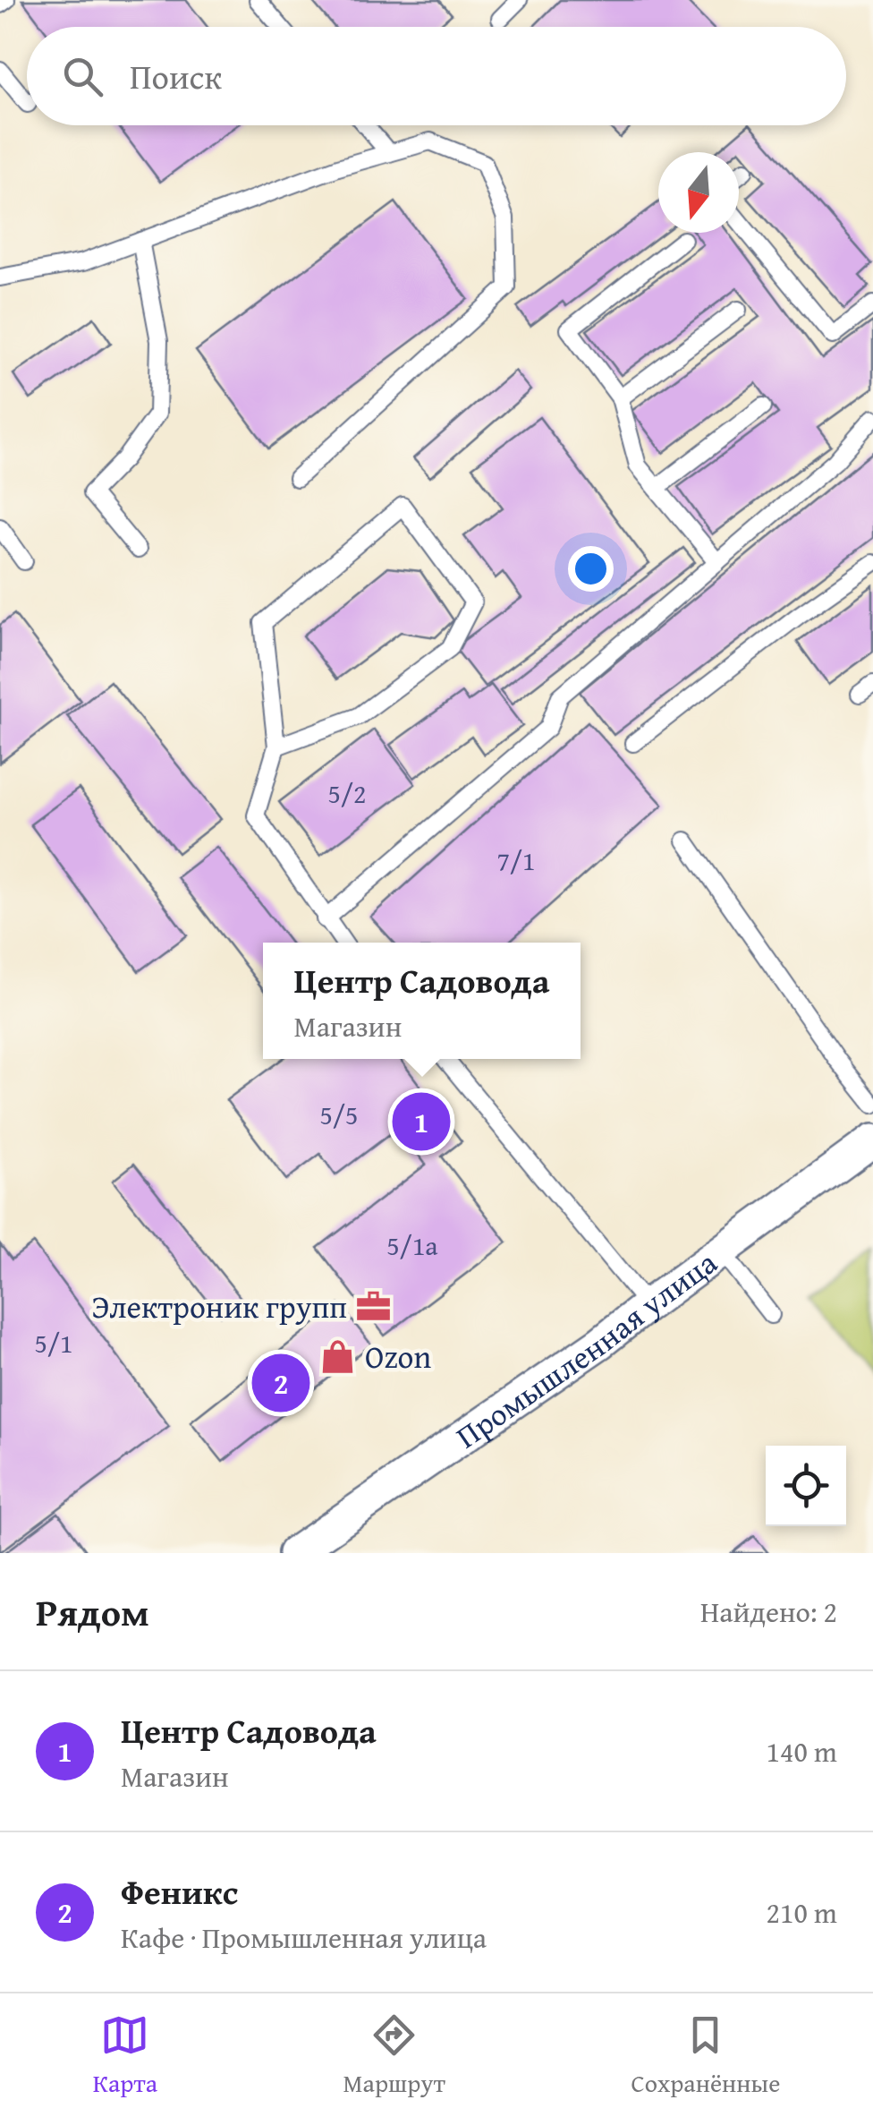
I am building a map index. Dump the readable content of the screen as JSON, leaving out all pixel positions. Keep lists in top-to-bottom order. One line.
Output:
{"streets":{"street":["Промышленная улица"]},"places":{"office":["Электроник групп"],"shop":["Ozon"]},"house_numbers":["5/2","7/1","5/5","5/1а","5/1"],"north":"bottom","page":{"search":"Поиск","popup":["Центр Садовода","Магазин"],"pins":["1","2"],"heading":["Рядом","Найдено: 2"],"list":[{"mark":"1","name":"Центр Садовода","note":"Магазин","value":"140 m"},{"mark":"2","name":"Феникс","note":"Кафе · Промышленная улица","value":"210 m"}],"nav":["Карта","Маршрут","Сохранённые"]}}
